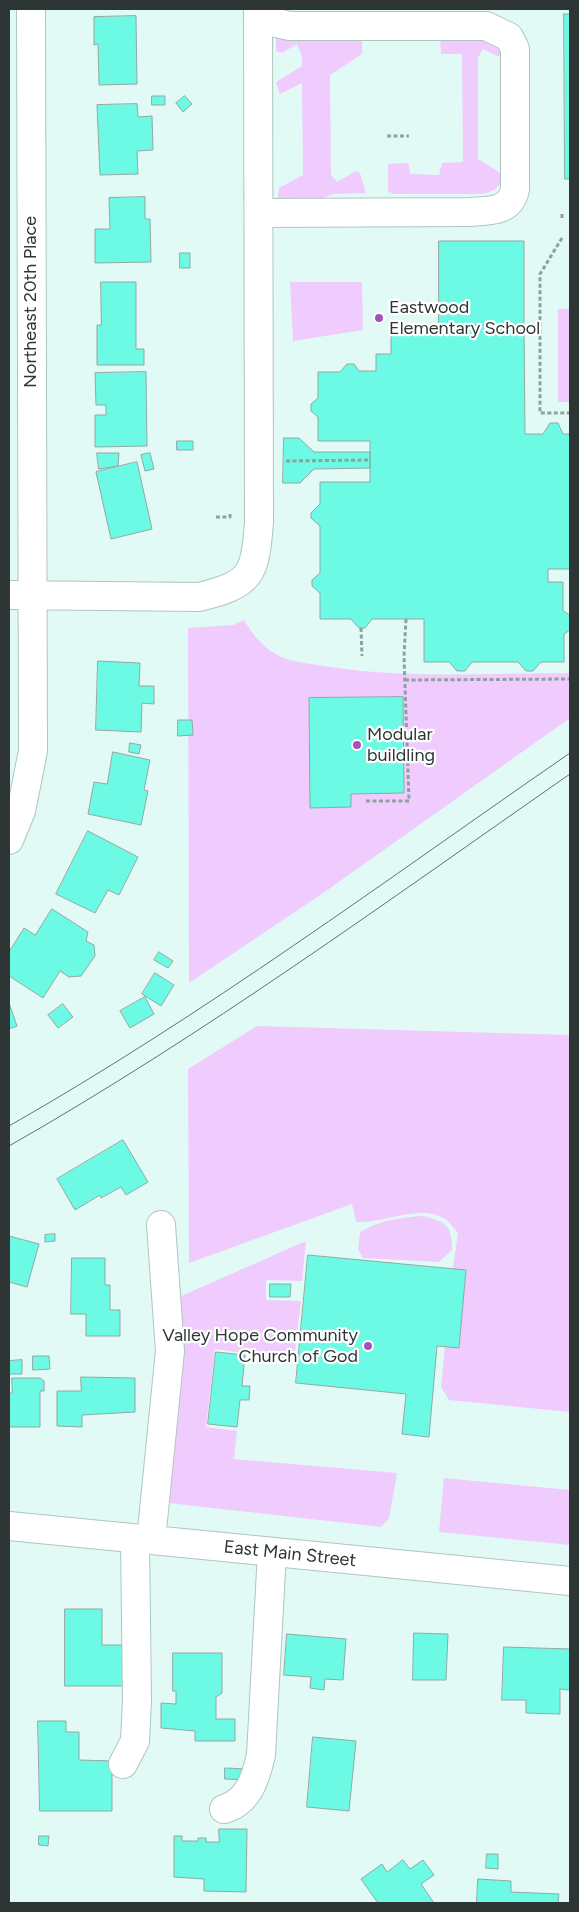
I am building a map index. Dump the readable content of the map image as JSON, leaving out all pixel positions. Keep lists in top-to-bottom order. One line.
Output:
{"streets":{"street":["Northeast 20th Place","East Main Street"]},"places":["Eastwood Elementary School","Modular buildling","Valley Hope Community Church of God"]}
